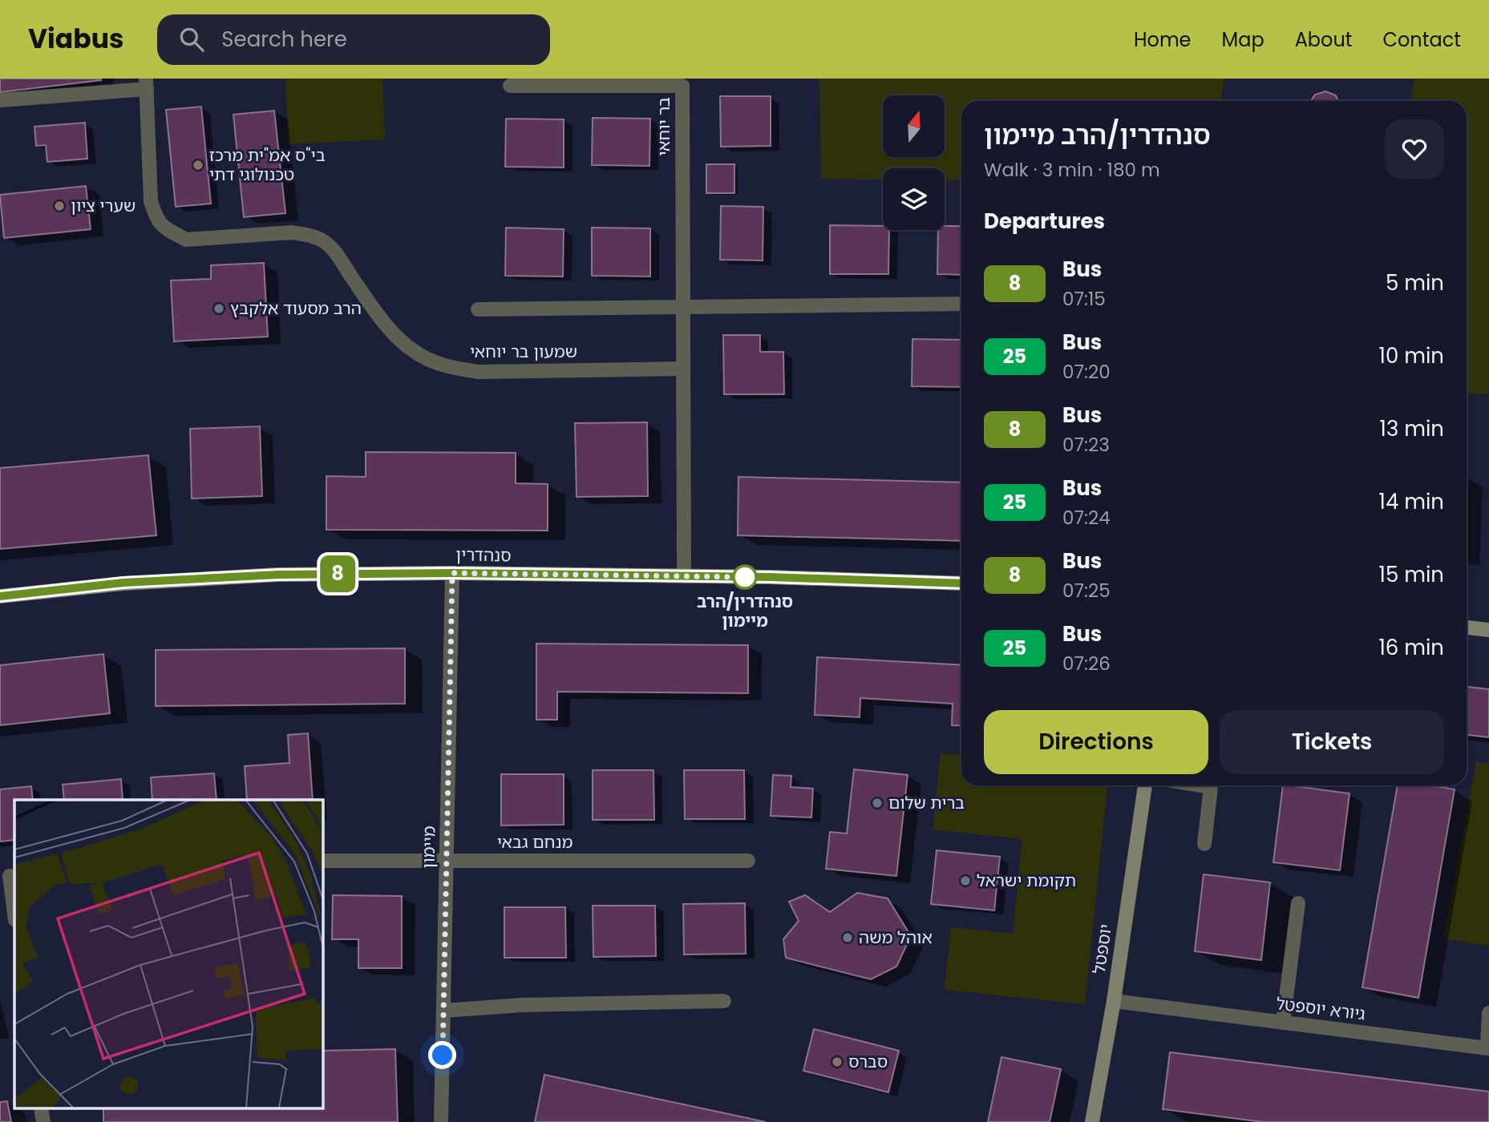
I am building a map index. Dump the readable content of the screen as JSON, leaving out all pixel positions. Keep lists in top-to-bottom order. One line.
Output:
{"streets":{"street":["בר יוחאי","שמעון בר יוחאי","סנהדרין","מנחם גבאי","מיימון","יוספטל","גיורא יוספטל"]},"crossings":[["בר יוחאי","שמעון בר יוחאי"],["בר יוחאי","סנהדרין"],["סנהדרין","מיימון"],["מנחם גבאי","מיימון"],["יוספטל","גיורא יוספטל"]],"places":["בי\"ס אמ\"ית מרכז טכנולוגי דתי","שערי ציון","הרב מסעוד אלקבץ","סנהדרין/הרב מיימון","ברית שלום","תקומת ישראל","אוהל משה","סברס"],"lines":["bus line 8"],"north":"top","page":{"header":"Viabus","search":"Search here","nav":["Home","Map","About","Contact"],"on_map":"8","heading":[["סנהדרין/הרב מיימון","Walk · 3 min · 180 m"],"Departures"],"list":[{"mark":"8","name":"Bus","note":"07:15","value":"5 min"},{"mark":"25","name":"Bus","note":"07:20","value":"10 min"},{"mark":"8","name":"Bus","note":"07:23","value":"13 min"},{"mark":"25","name":"Bus","note":"07:24","value":"14 min"},{"mark":"8","name":"Bus","note":"07:25","value":"15 min"},{"mark":"25","name":"Bus","note":"07:26","value":"16 min"}],"buttons":["Directions","Tickets"]}}
